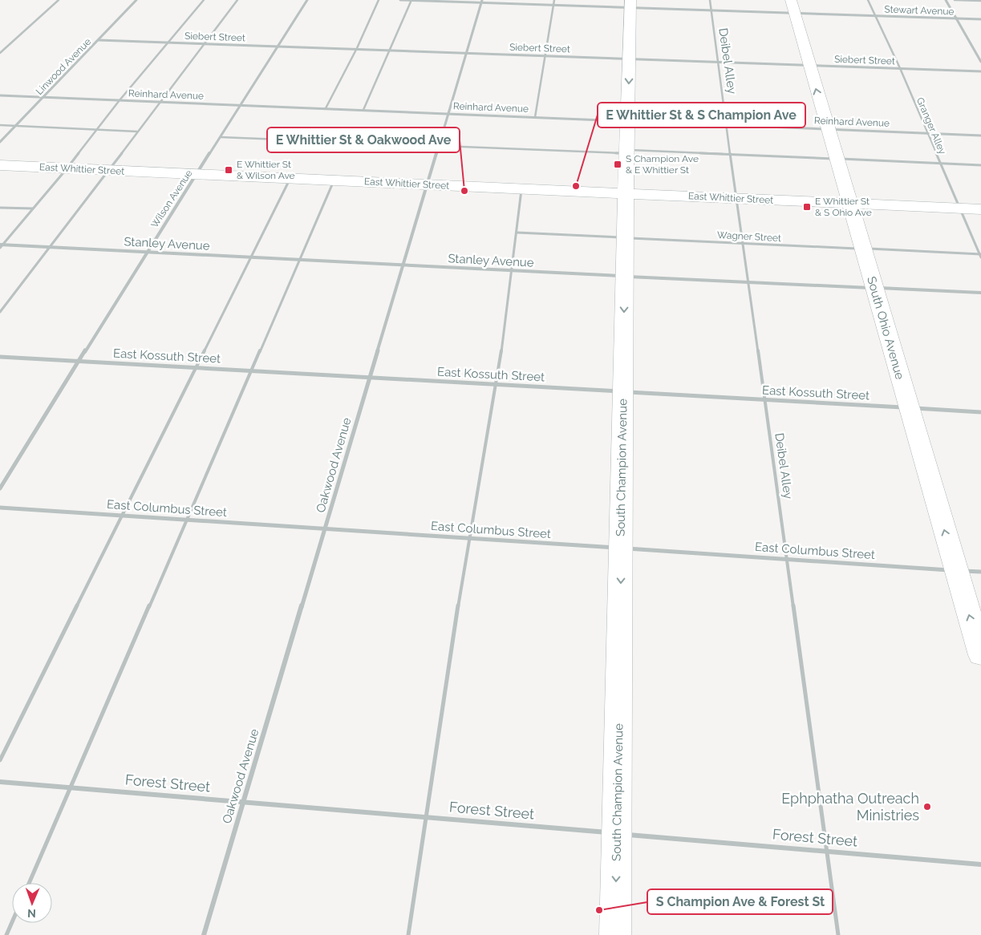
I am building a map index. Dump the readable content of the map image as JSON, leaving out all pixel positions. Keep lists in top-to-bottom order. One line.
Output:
{"streets":{"street":["Stewart Avenue","Siebert Street","Linwood Avenue","Reinhard Avenue","East Whittier Street","Wilson Avenue","Stanley Avenue","South Ohio Avenue","East Kossuth Street","Oakwood Avenue","South Champion Avenue","East Columbus Street","Forest Street"],"lane":["Deibel Alley","Granger Alley","Wagner Street"]},"crossings":[["Stewart Avenue","Deibel Alley"],["Stewart Avenue","Granger Alley"],["Stewart Avenue","South Ohio Avenue"],["Stewart Avenue","Oakwood Avenue"],["Stewart Avenue","South Champion Avenue"],["Siebert Street","Deibel Alley"],["Siebert Street","Linwood Avenue"],["Siebert Street","Granger Alley"],["Siebert Street","Wilson Avenue"],["Siebert Street","South Ohio Avenue"],["Siebert Street","Oakwood Avenue"],["Siebert Street","South Champion Avenue"],["Deibel Alley","Reinhard Avenue"],["Deibel Alley","East Whittier Street"],["Deibel Alley","Wagner Street"],["Deibel Alley","Stanley Avenue"],["Deibel Alley","East Kossuth Street"],["Deibel Alley","East Columbus Street"],["Deibel Alley","Forest Street"],["Linwood Avenue","Reinhard Avenue"],["Reinhard Avenue","Granger Alley"],["Reinhard Avenue","Wilson Avenue"],["Reinhard Avenue","South Ohio Avenue"],["Reinhard Avenue","Oakwood Avenue"],["Reinhard Avenue","South Champion Avenue"],["Granger Alley","East Whittier Street"],["Granger Alley","Wagner Street"],["East Whittier Street","Wilson Avenue"],["East Whittier Street","South Ohio Avenue"],["East Whittier Street","Oakwood Avenue"],["East Whittier Street","South Champion Avenue"],["Wilson Avenue","Stanley Avenue"],["Wilson Avenue","East Kossuth Street"],["Wagner Street","South Ohio Avenue"],["Wagner Street","South Champion Avenue"],["Stanley Avenue","South Ohio Avenue"],["Stanley Avenue","Oakwood Avenue"],["Stanley Avenue","South Champion Avenue"],["South Ohio Avenue","East Kossuth Street"],["South Ohio Avenue","East Columbus Street"],["East Kossuth Street","Oakwood Avenue"],["East Kossuth Street","South Champion Avenue"],["Oakwood Avenue","East Columbus Street"],["Oakwood Avenue","Forest Street"],["South Champion Avenue","East Columbus Street"],["South Champion Avenue","Forest Street"]],"one_way":["South Ohio Avenue","South Champion Avenue"],"places":{"transit":["S Champion Ave & E Whittier St","E Whittier St & Wilson Ave","E Whittier St & S Ohio Ave"],"other":["E Whittier St & S Champion Ave","E Whittier St & Oakwood Ave","Ephphatha Outreach Ministries","S Champion Ave & Forest St"]},"north":"bottom"}
